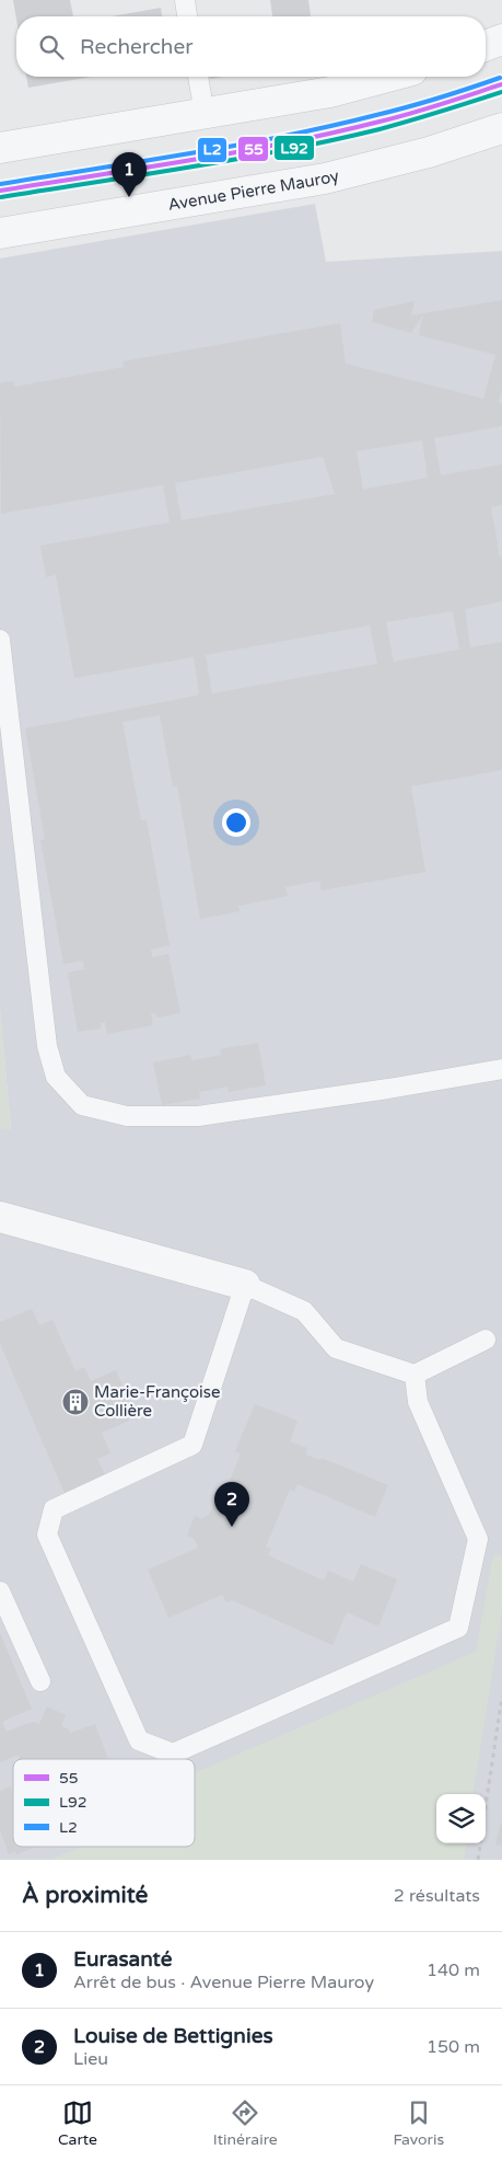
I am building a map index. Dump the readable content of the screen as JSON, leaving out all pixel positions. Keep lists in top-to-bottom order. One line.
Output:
{"streets":{"street":["Avenue Pierre Mauroy"]},"places":{"building":["Marie-Françoise Collière"]},"lines":["transit line L2","transit line 55","transit line L92"],"legend":["55","L92","L2"],"page":{"search":"Rechercher","pins":["1","2"],"heading":["À proximité","2 résultats"],"list":[{"mark":"1","name":"Eurasanté","note":"Arrêt de bus · Avenue Pierre Mauroy","value":"140 m"},{"mark":"2","name":"Louise de Bettignies","note":"Lieu","value":"150 m"}],"nav":["Carte","Itinéraire","Favoris"]}}
